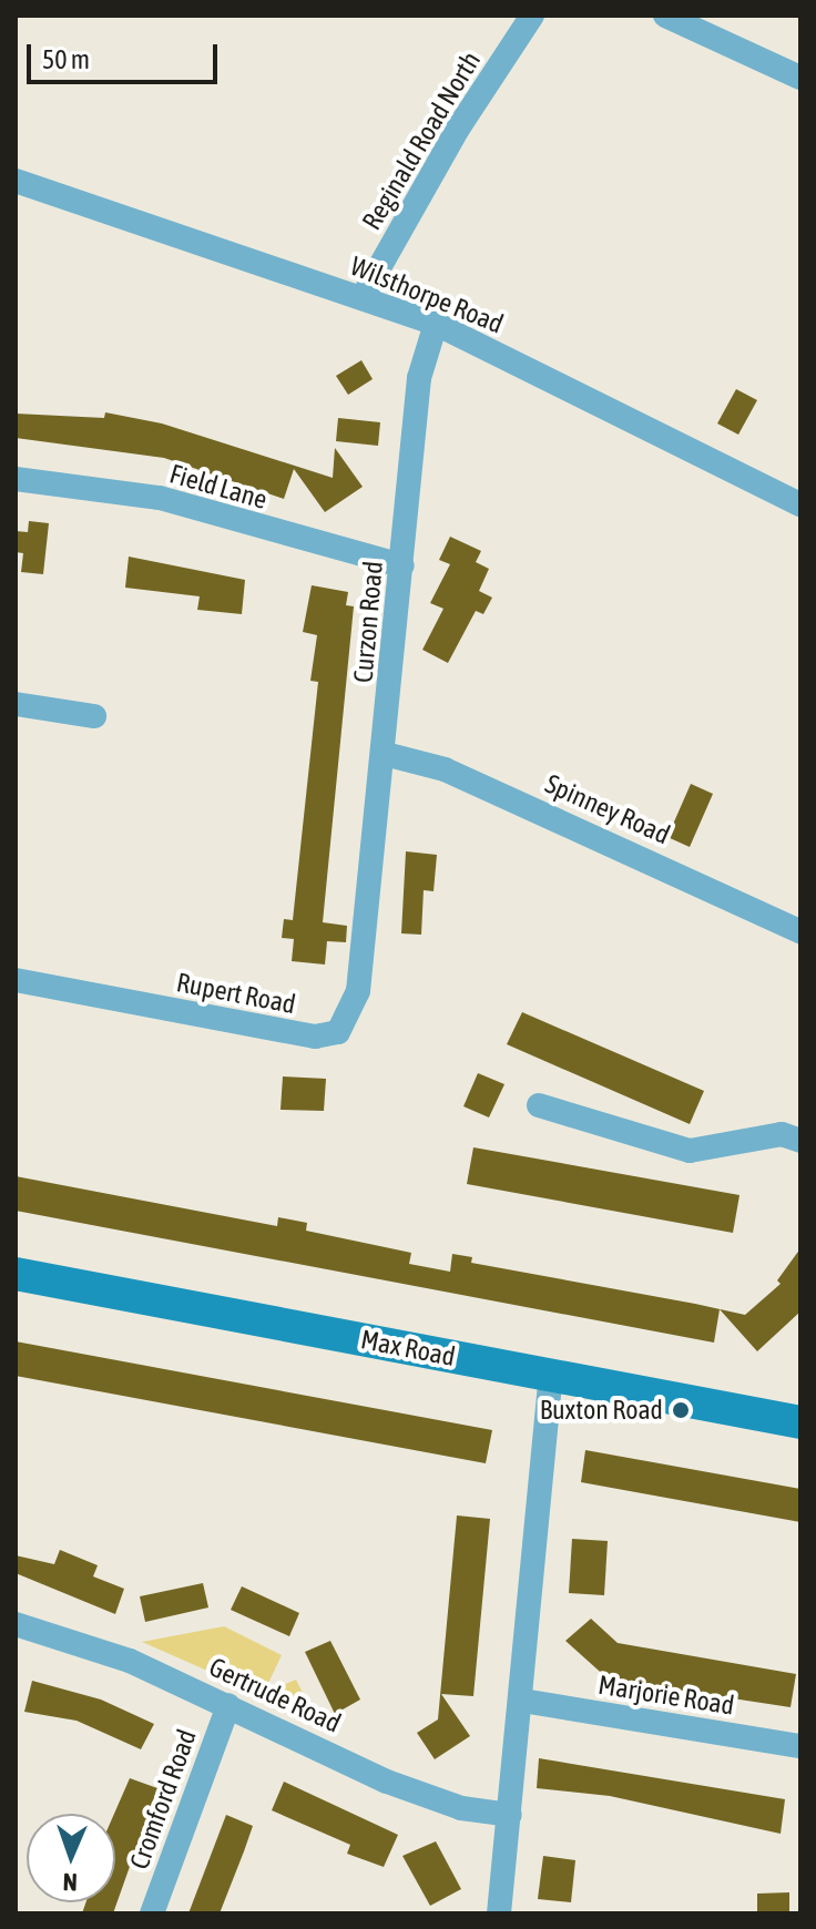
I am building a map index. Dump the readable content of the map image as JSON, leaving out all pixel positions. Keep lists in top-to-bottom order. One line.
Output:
{"streets":{"street":["Reginald Road North","Wilsthorpe Road","Field Lane","Curzon Road","Spinney Road","Rupert Road","Max Road","Gertrude Road","Marjorie Road","Cromford Road"]},"crossings":[["Reginald Road North","Wilsthorpe Road"],["Wilsthorpe Road","Curzon Road"],["Field Lane","Curzon Road"],["Curzon Road","Spinney Road"],["Curzon Road","Rupert Road"],["Gertrude Road","Cromford Road"]],"places":["Buxton Road"],"scale_bar":"50 m","north":"bottom"}
